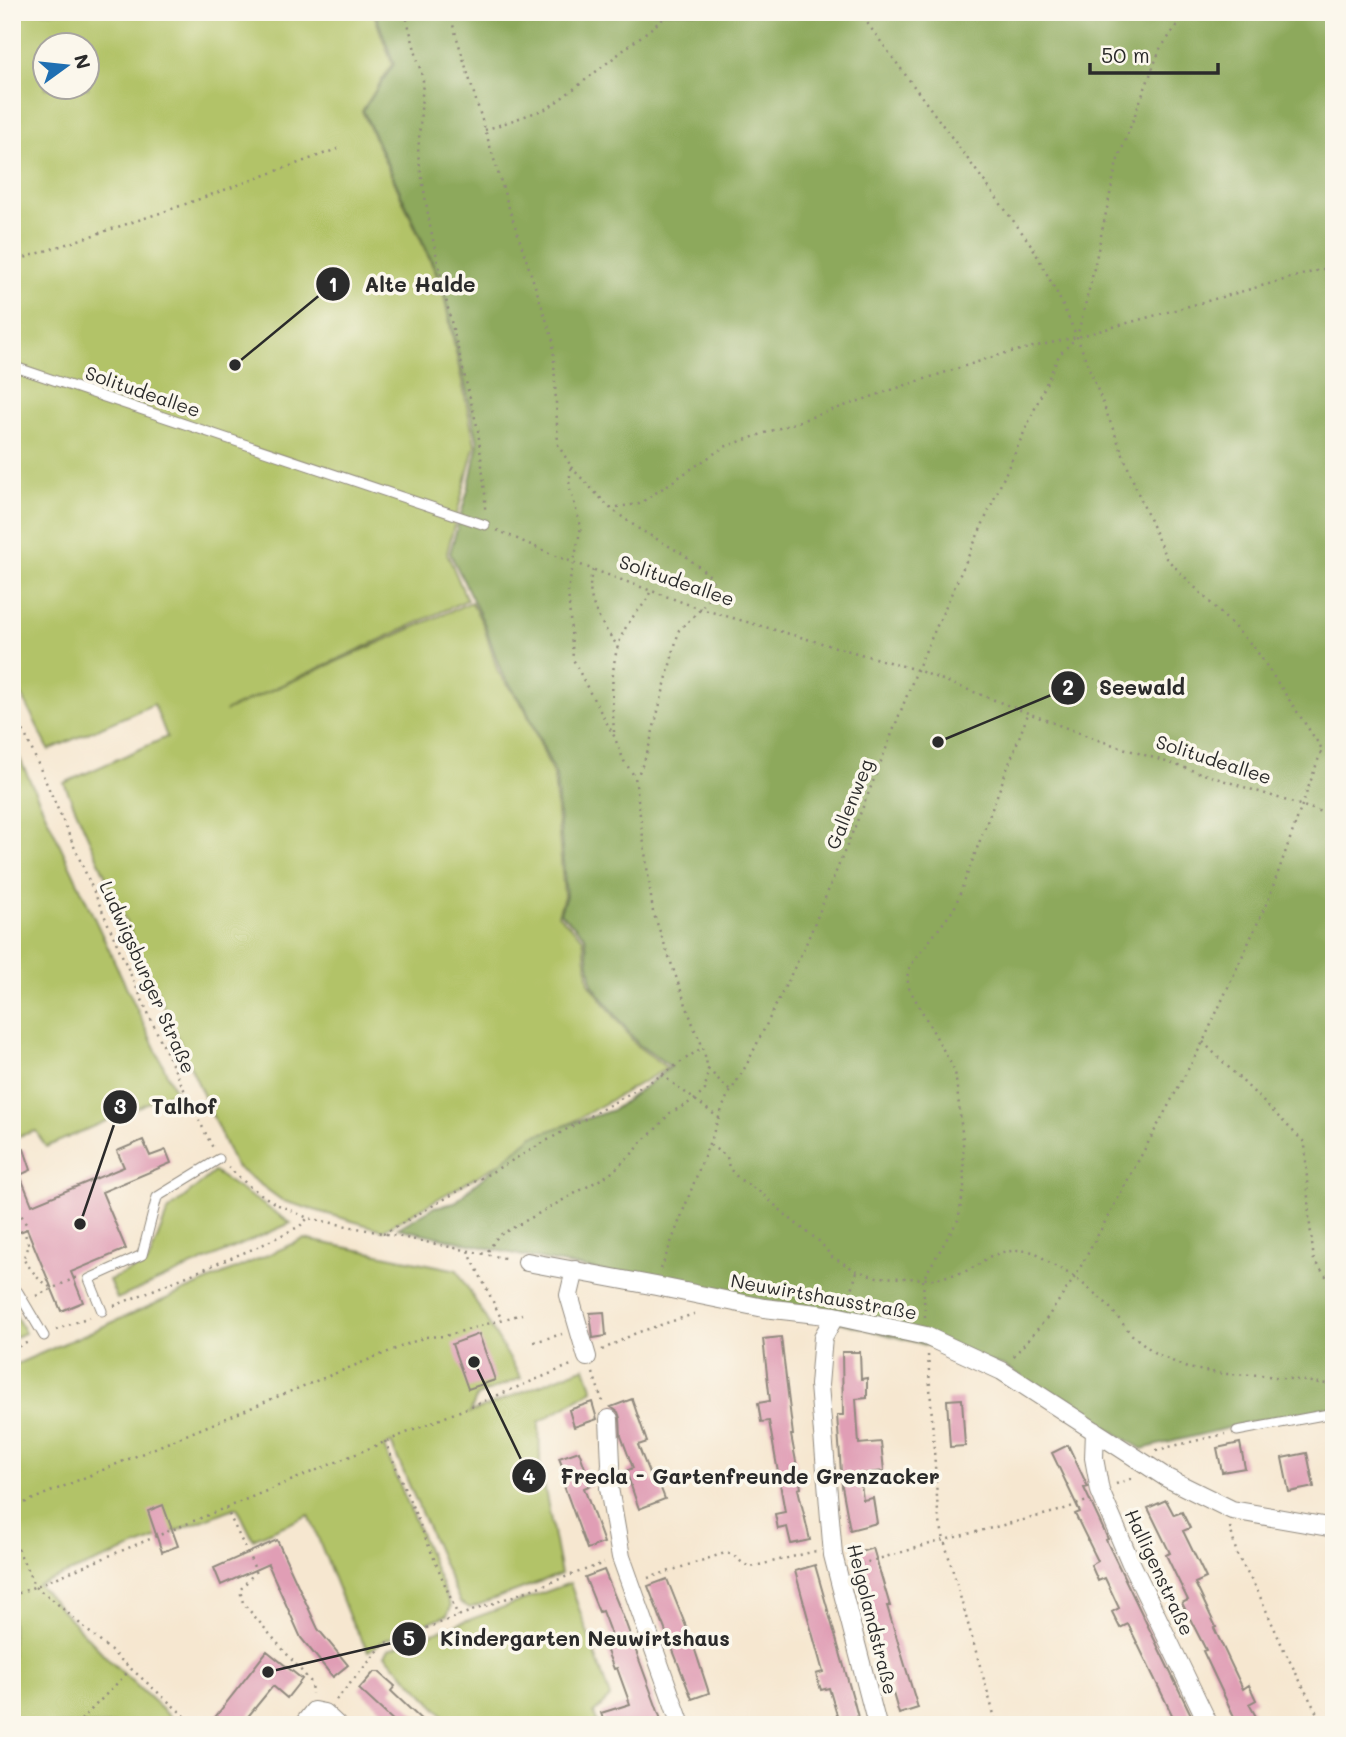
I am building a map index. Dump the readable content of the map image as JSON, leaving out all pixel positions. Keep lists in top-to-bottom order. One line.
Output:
{"streets":{"street":["Neuwirtshausstraße","Halligenstraße","Helgolandstraße"],"lane":["Solitudeallee"],"path":["Gallenweg","Ludwigsburger Straße"]},"crossings":[["Solitudeallee","Gallenweg"],["Gallenweg","Neuwirtshausstraße"],["Neuwirtshausstraße","Halligenstraße"],["Neuwirtshausstraße","Helgolandstraße"]],"places":["Alte Halde","Seewald","Talhof","Frecla - Gartenfreunde Grenzacker","Kindergarten Neuwirtshaus"],"scale_bar":"50 m","north":"right"}
